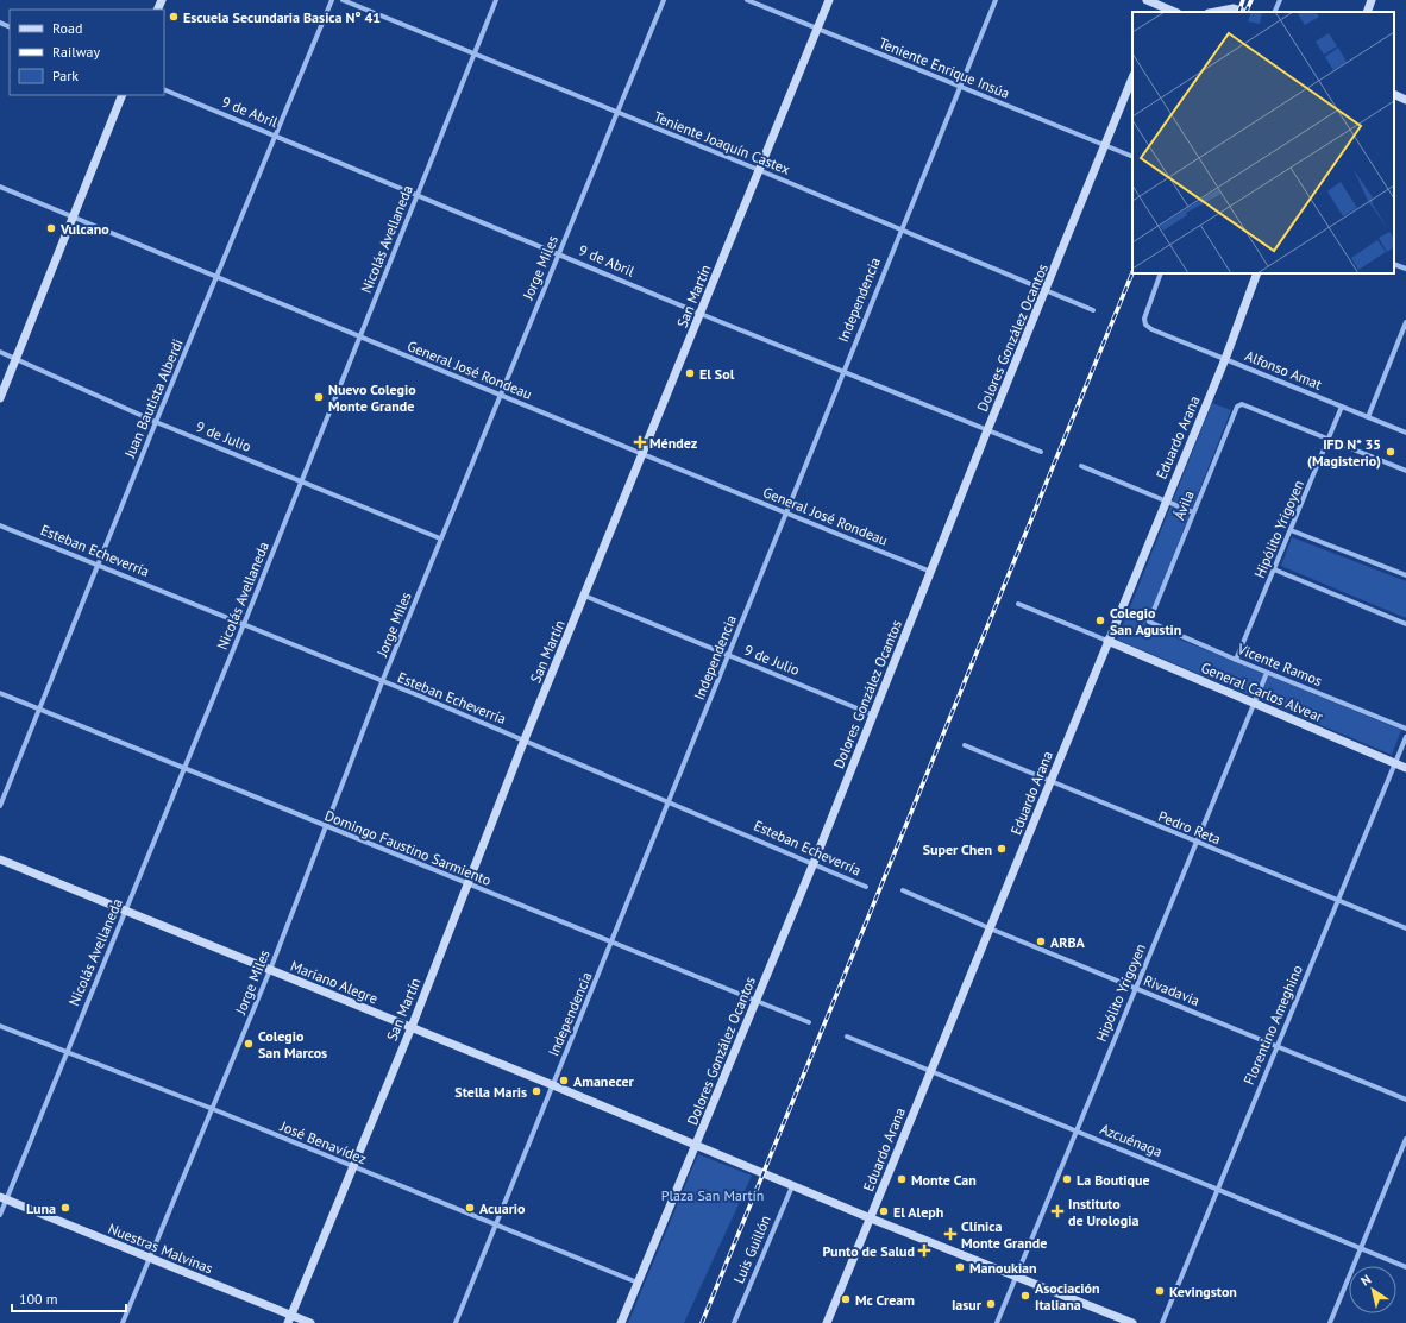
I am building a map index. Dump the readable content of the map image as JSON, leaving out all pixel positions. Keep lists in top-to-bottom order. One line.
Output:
{"streets":{"street":["Teniente Enrique Insúa","9 de Abril","Teniente Joaquín Castex","Nicolás Avellaneda","Jorge Miles","San Martín","Independencia","Dolores González Ocantos","General José Rondeau","Alfonso Amat","Juan Bautista Alberdi","9 de Julio","Eduardo Arana","Ávila","Hipólito Yrigoyen","Esteban Echeverría","Vicente Ramos","General Carlos Alvear","Pedro Reta","Domingo Faustino Sarmiento","Mariano Alegre","Rivadavia","Florentino Ameghino","Azcuénaga","José Benavídez","Nuestras Malvinas","Luis Guillón"]},"crossings":[["Teniente Enrique Insúa","San Martín"],["Teniente Enrique Insúa","Independencia"],["Teniente Enrique Insúa","Dolores González Ocantos"],["9 de Abril","Nicolás Avellaneda"],["9 de Abril","Jorge Miles"],["9 de Abril","San Martín"],["9 de Abril","Independencia"],["9 de Abril","Dolores González Ocantos"],["9 de Abril","Juan Bautista Alberdi"],["Teniente Joaquín Castex","Nicolás Avellaneda"],["Teniente Joaquín Castex","Jorge Miles"],["Teniente Joaquín Castex","San Martín"],["Teniente Joaquín Castex","Independencia"],["Teniente Joaquín Castex","Dolores González Ocantos"],["Nicolás Avellaneda","General José Rondeau"],["Nicolás Avellaneda","9 de Julio"],["Nicolás Avellaneda","Esteban Echeverría"],["Nicolás Avellaneda","Domingo Faustino Sarmiento"],["Nicolás Avellaneda","Mariano Alegre"],["Nicolás Avellaneda","José Benavídez"],["Nicolás Avellaneda","Nuestras Malvinas"],["Jorge Miles","General José Rondeau"],["Jorge Miles","9 de Julio"],["Jorge Miles","Esteban Echeverría"],["Jorge Miles","Domingo Faustino Sarmiento"],["Jorge Miles","Mariano Alegre"],["Jorge Miles","José Benavídez"],["Jorge Miles","Nuestras Malvinas"],["San Martín","General José Rondeau"],["San Martín","9 de Julio"],["San Martín","Esteban Echeverría"],["San Martín","Domingo Faustino Sarmiento"],["San Martín","Mariano Alegre"],["San Martín","José Benavídez"],["San Martín","Nuestras Malvinas"],["Independencia","General José Rondeau"],["Independencia","9 de Julio"],["Independencia","Esteban Echeverría"],["Independencia","Domingo Faustino Sarmiento"],["Independencia","Mariano Alegre"],["Independencia","José Benavídez"],["Dolores González Ocantos","General José Rondeau"],["Dolores González Ocantos","9 de Julio"],["Dolores González Ocantos","Esteban Echeverría"],["Dolores González Ocantos","Domingo Faustino Sarmiento"],["Dolores González Ocantos","Mariano Alegre"],["Dolores González Ocantos","José Benavídez"],["General José Rondeau","Juan Bautista Alberdi"],["Alfonso Amat","Eduardo Arana"],["Alfonso Amat","Hipólito Yrigoyen"],["Juan Bautista Alberdi","9 de Julio"],["Juan Bautista Alberdi","Esteban Echeverría"],["Juan Bautista Alberdi","Domingo Faustino Sarmiento"],["Eduardo Arana","General Carlos Alvear"],["Eduardo Arana","Pedro Reta"],["Eduardo Arana","Mariano Alegre"],["Eduardo Arana","Rivadavia"],["Eduardo Arana","Azcuénaga"],["Ávila","Hipólito Yrigoyen"],["Ávila","Vicente Ramos"],["Hipólito Yrigoyen","Vicente Ramos"],["Hipólito Yrigoyen","General Carlos Alvear"],["Hipólito Yrigoyen","Pedro Reta"],["Hipólito Yrigoyen","Mariano Alegre"],["Hipólito Yrigoyen","Rivadavia"],["Hipólito Yrigoyen","Azcuénaga"],["General Carlos Alvear","Florentino Ameghino"],["Pedro Reta","Florentino Ameghino"],["Mariano Alegre","Luis Guillón"],["Rivadavia","Florentino Ameghino"],["Florentino Ameghino","Azcuénaga"]],"parks":["Plaza San Martín"],"places":{"other":["Escuela Secundaria Basica Nº 41","Vulcano","El Sol","Nuevo Colegio Monte Grande","IFD N* 35 (Magisterio)","Colegio San Agustin","Super Chen","ARBA","Colegio San Marcos","Amanecer","Stella Maris","Monte Can","La Boutique","Luna","Acuario","El Aleph","Manoukian","Kevingston","Asociación Italiana","Mc Cream","Iasur"],"health":["Méndez","Instituto de Urologia","Clínica Monte Grande","Punto de Salud"]},"legend":["Road","Railway","Park"],"scale_bar":"100 m","north":"top left"}
